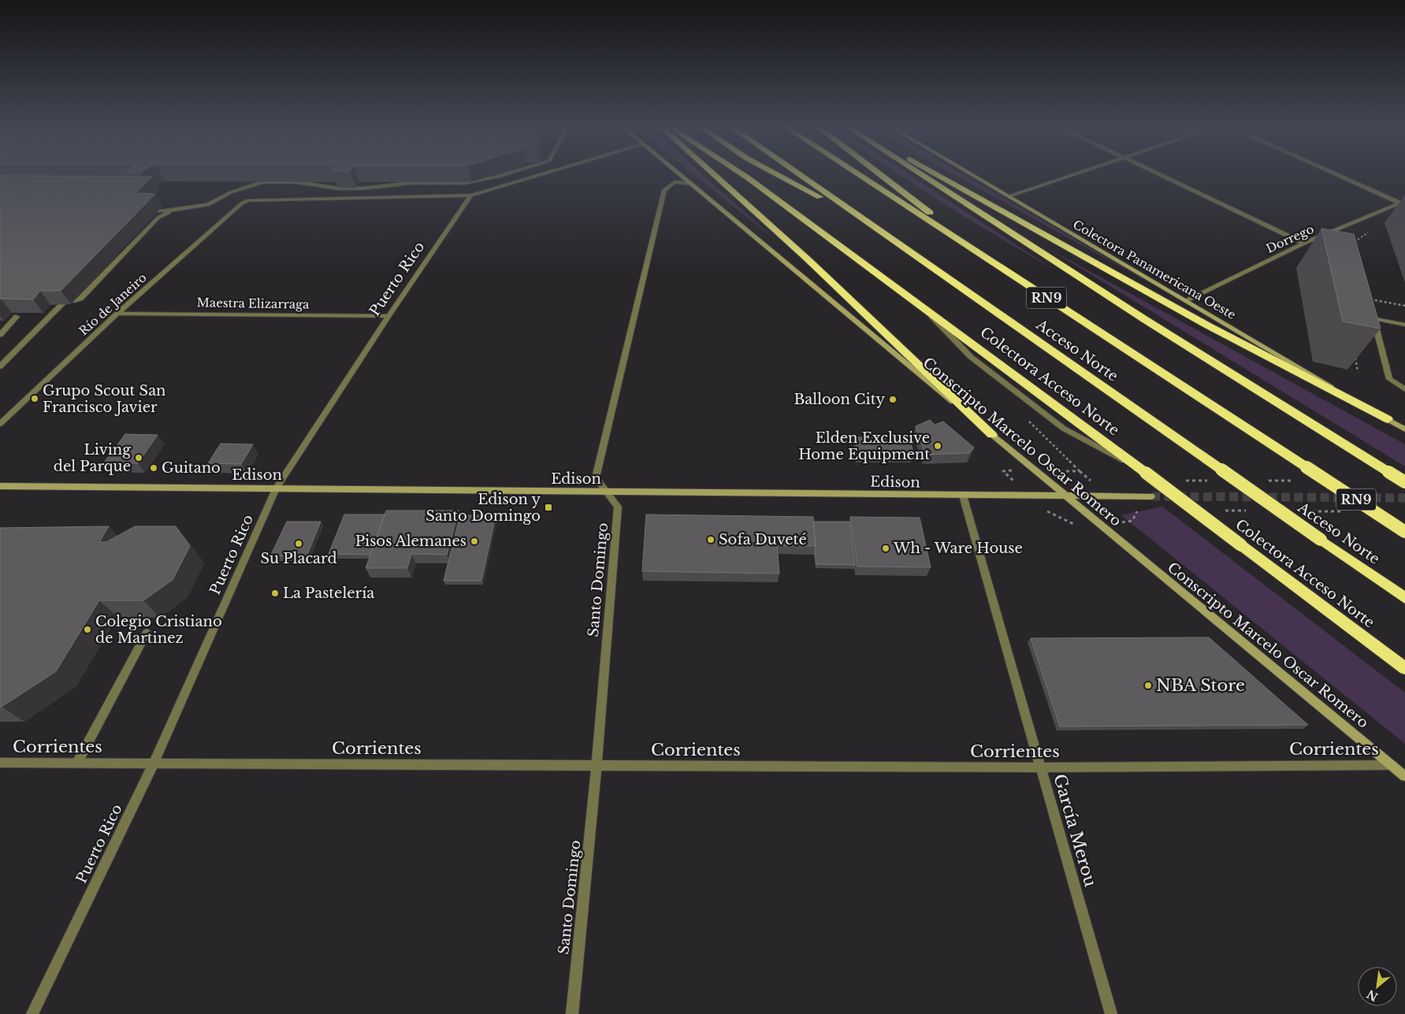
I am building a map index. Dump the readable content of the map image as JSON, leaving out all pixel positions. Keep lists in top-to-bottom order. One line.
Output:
{"streets":{"highway":["RN9","Acceso Norte","Colectora Acceso Norte"],"street":["Dorrego","Colectora Panamericana Oeste","Puerto Rico","Maestra Elizarraga","Río de Janeiro","Conscripto Marcelo Oscar Romero","Edison","Santo Domingo","Corrientes","García Merou"]},"crossings":[["Dorrego","Colectora Panamericana Oeste"],["Puerto Rico","Maestra Elizarraga"],["Puerto Rico","Río de Janeiro"],["Puerto Rico","Edison"],["Puerto Rico","Corrientes"],["Maestra Elizarraga","Río de Janeiro"],["Conscripto Marcelo Oscar Romero","Edison"],["Conscripto Marcelo Oscar Romero","Santo Domingo"],["Conscripto Marcelo Oscar Romero","Corrientes"],["Edison","Santo Domingo"],["Edison","García Merou"],["Santo Domingo","Corrientes"],["Corrientes","García Merou"]],"places":{"other":["Grupo Scout San Francisco Javier","Balloon City","Elden Exclusive Home Equipment","Living del Parque","Guitano","Sofa Duveté","Pisos Alemanes","Su Placard","Wh - Ware House","La Pastelería","Colegio Cristiano de Martinez","NBA Store"],"transit":["Edison y Santo Domingo"]},"north":"bottom left"}
